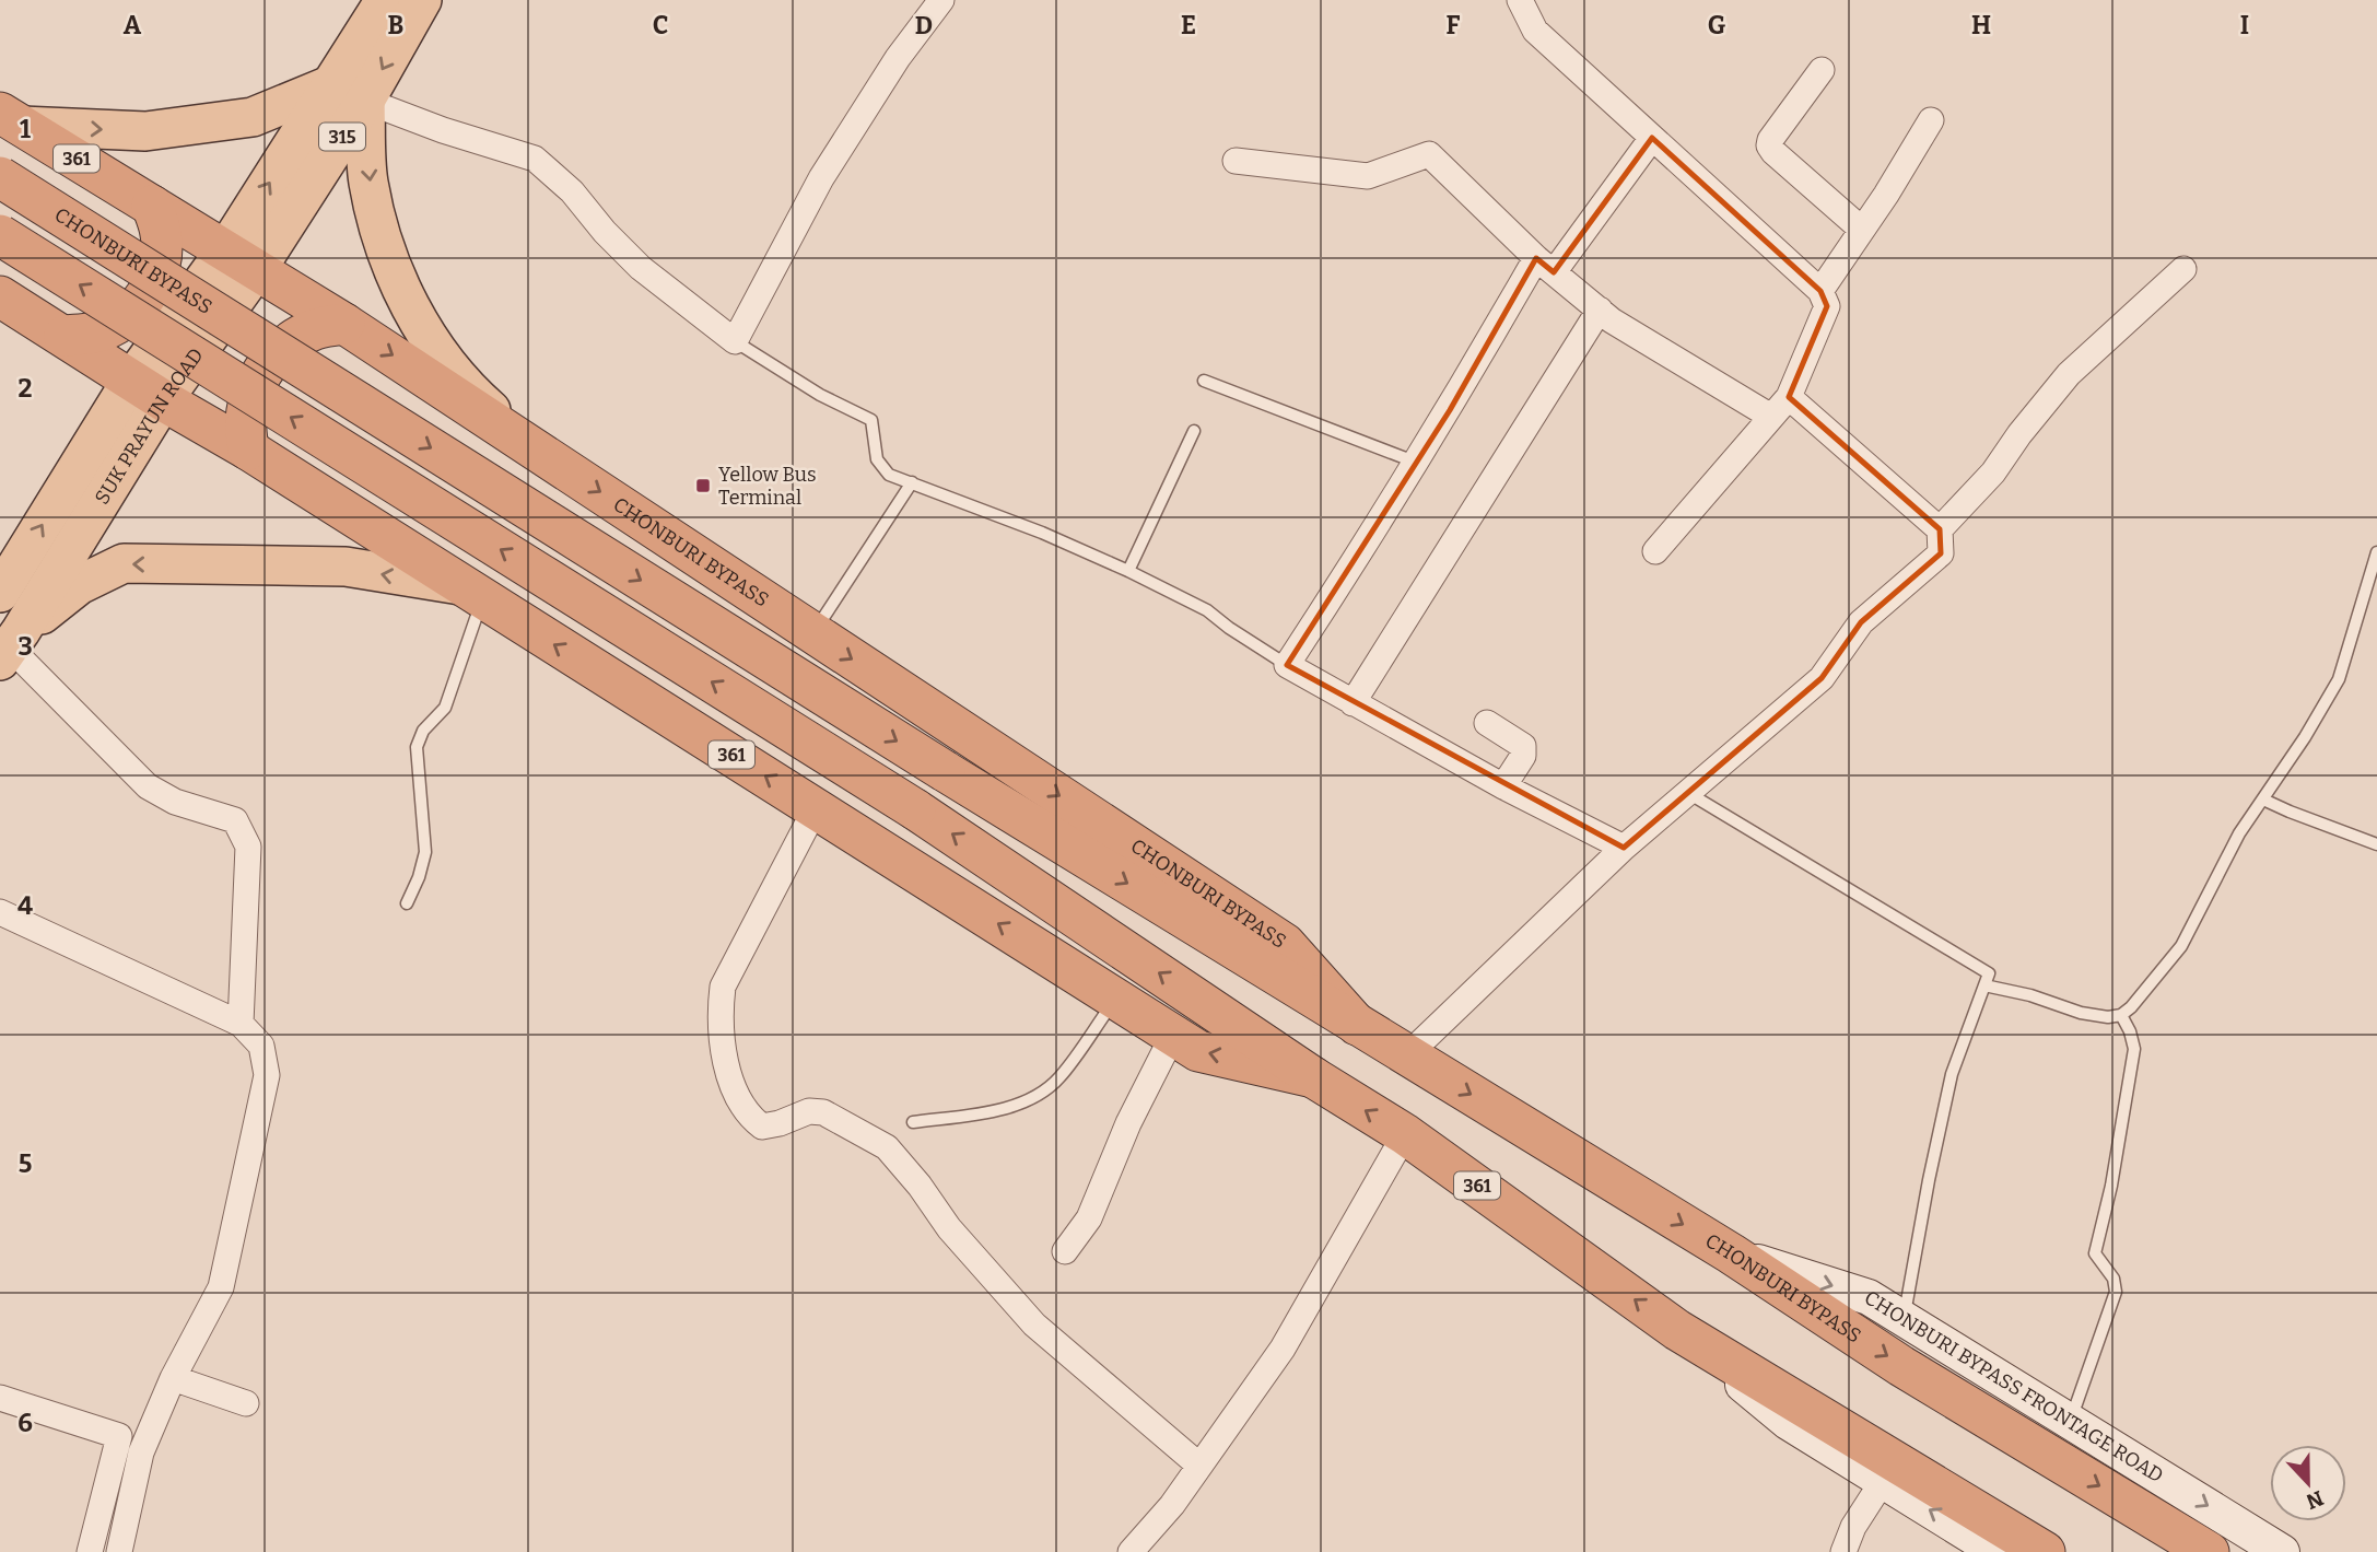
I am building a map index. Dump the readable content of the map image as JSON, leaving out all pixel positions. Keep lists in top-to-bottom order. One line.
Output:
{"streets":{"highway":["361","CHONBURI BYPASS"],"main road":["315","SUK PRAYUN ROAD","CHONBURI BYPASS FRONTAGE ROAD"]},"crossings":[["361","SUK PRAYUN ROAD"],["CHONBURI BYPASS","SUK PRAYUN ROAD"],["CHONBURI BYPASS","CHONBURI BYPASS FRONTAGE ROAD"]],"places":{"transit":["Yellow Bus Terminal"]},"north":"bottom","grid":{"columns":["A","B","C","D","E","F","G","H","I"],"rows":["1","2","3","4","5","6"]}}
